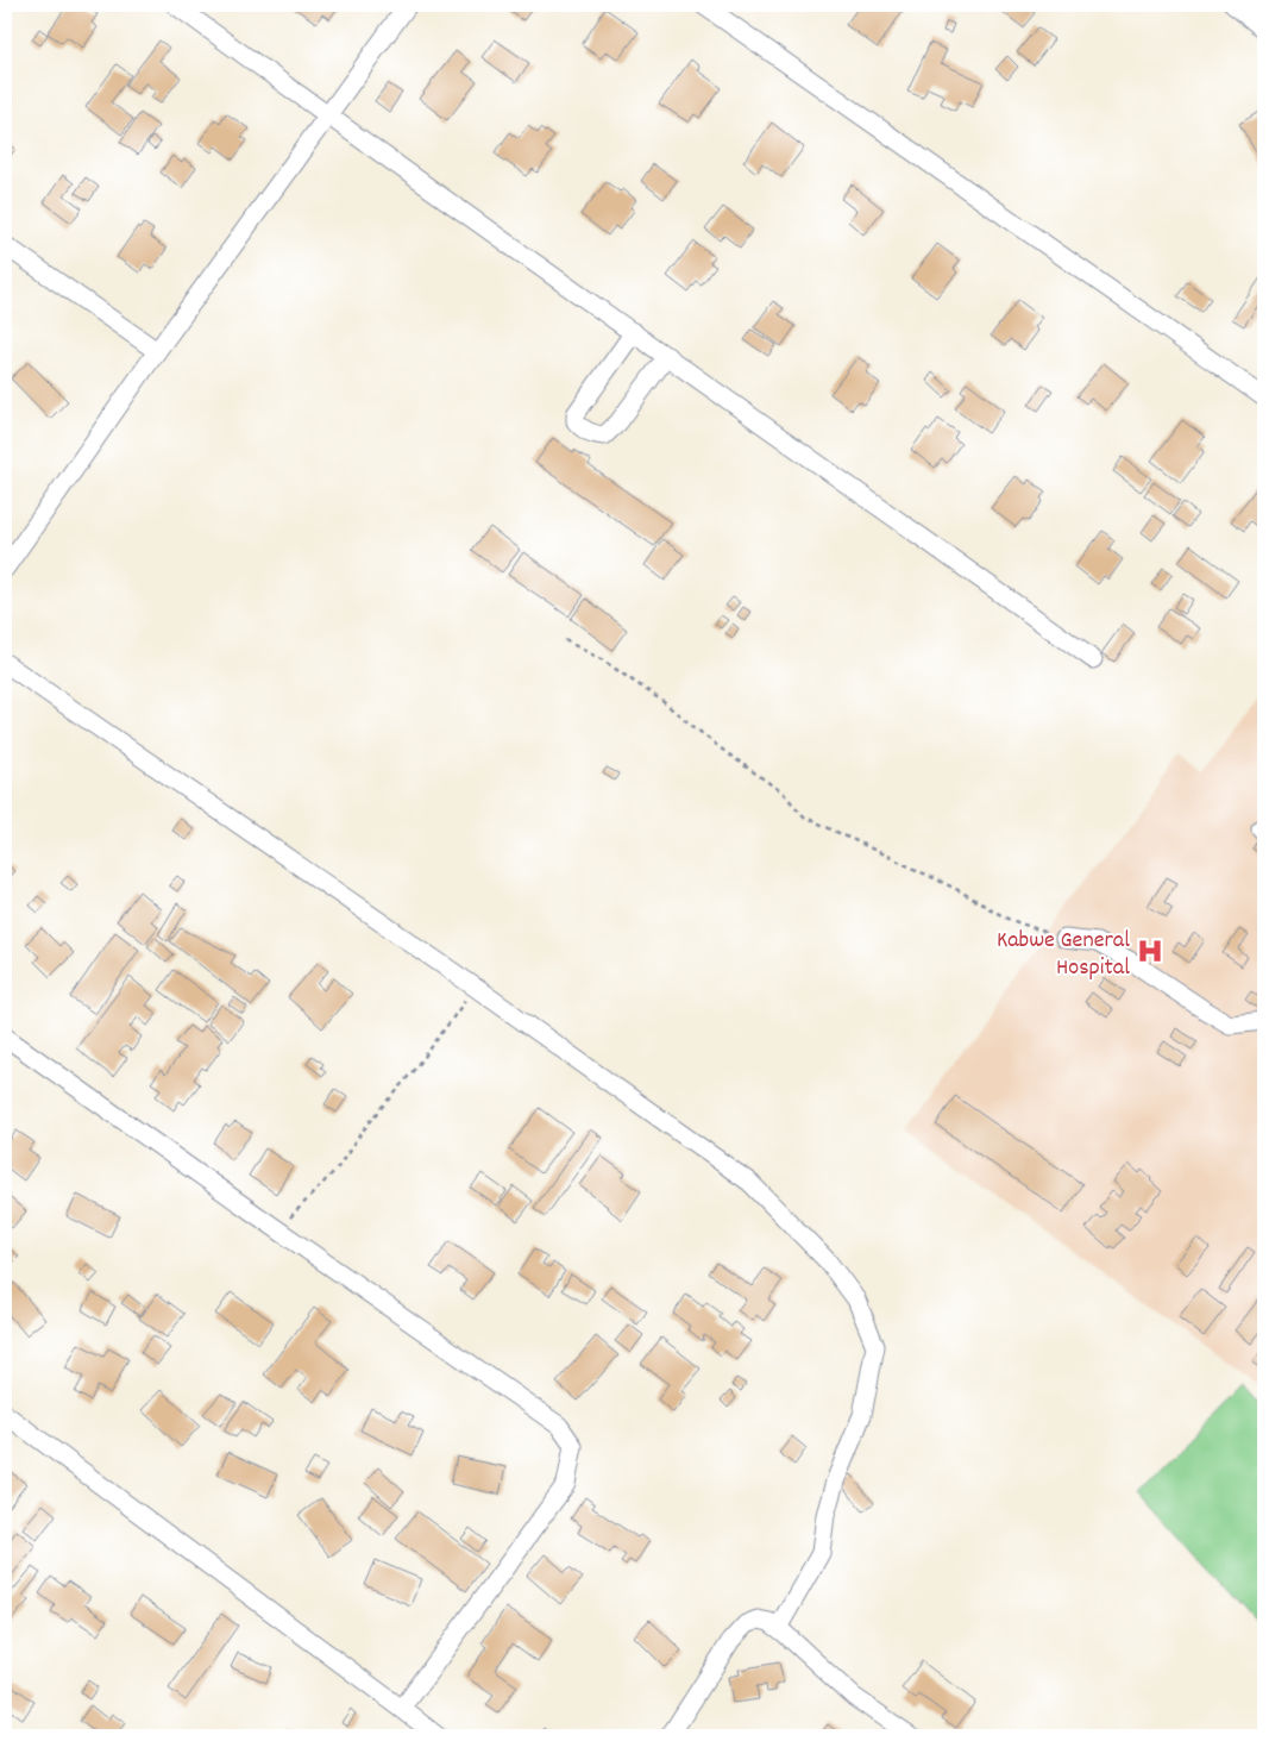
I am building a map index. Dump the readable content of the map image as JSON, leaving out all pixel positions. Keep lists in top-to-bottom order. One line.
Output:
{"places":{"hospital":["Kabwe General Hospital"]}}
